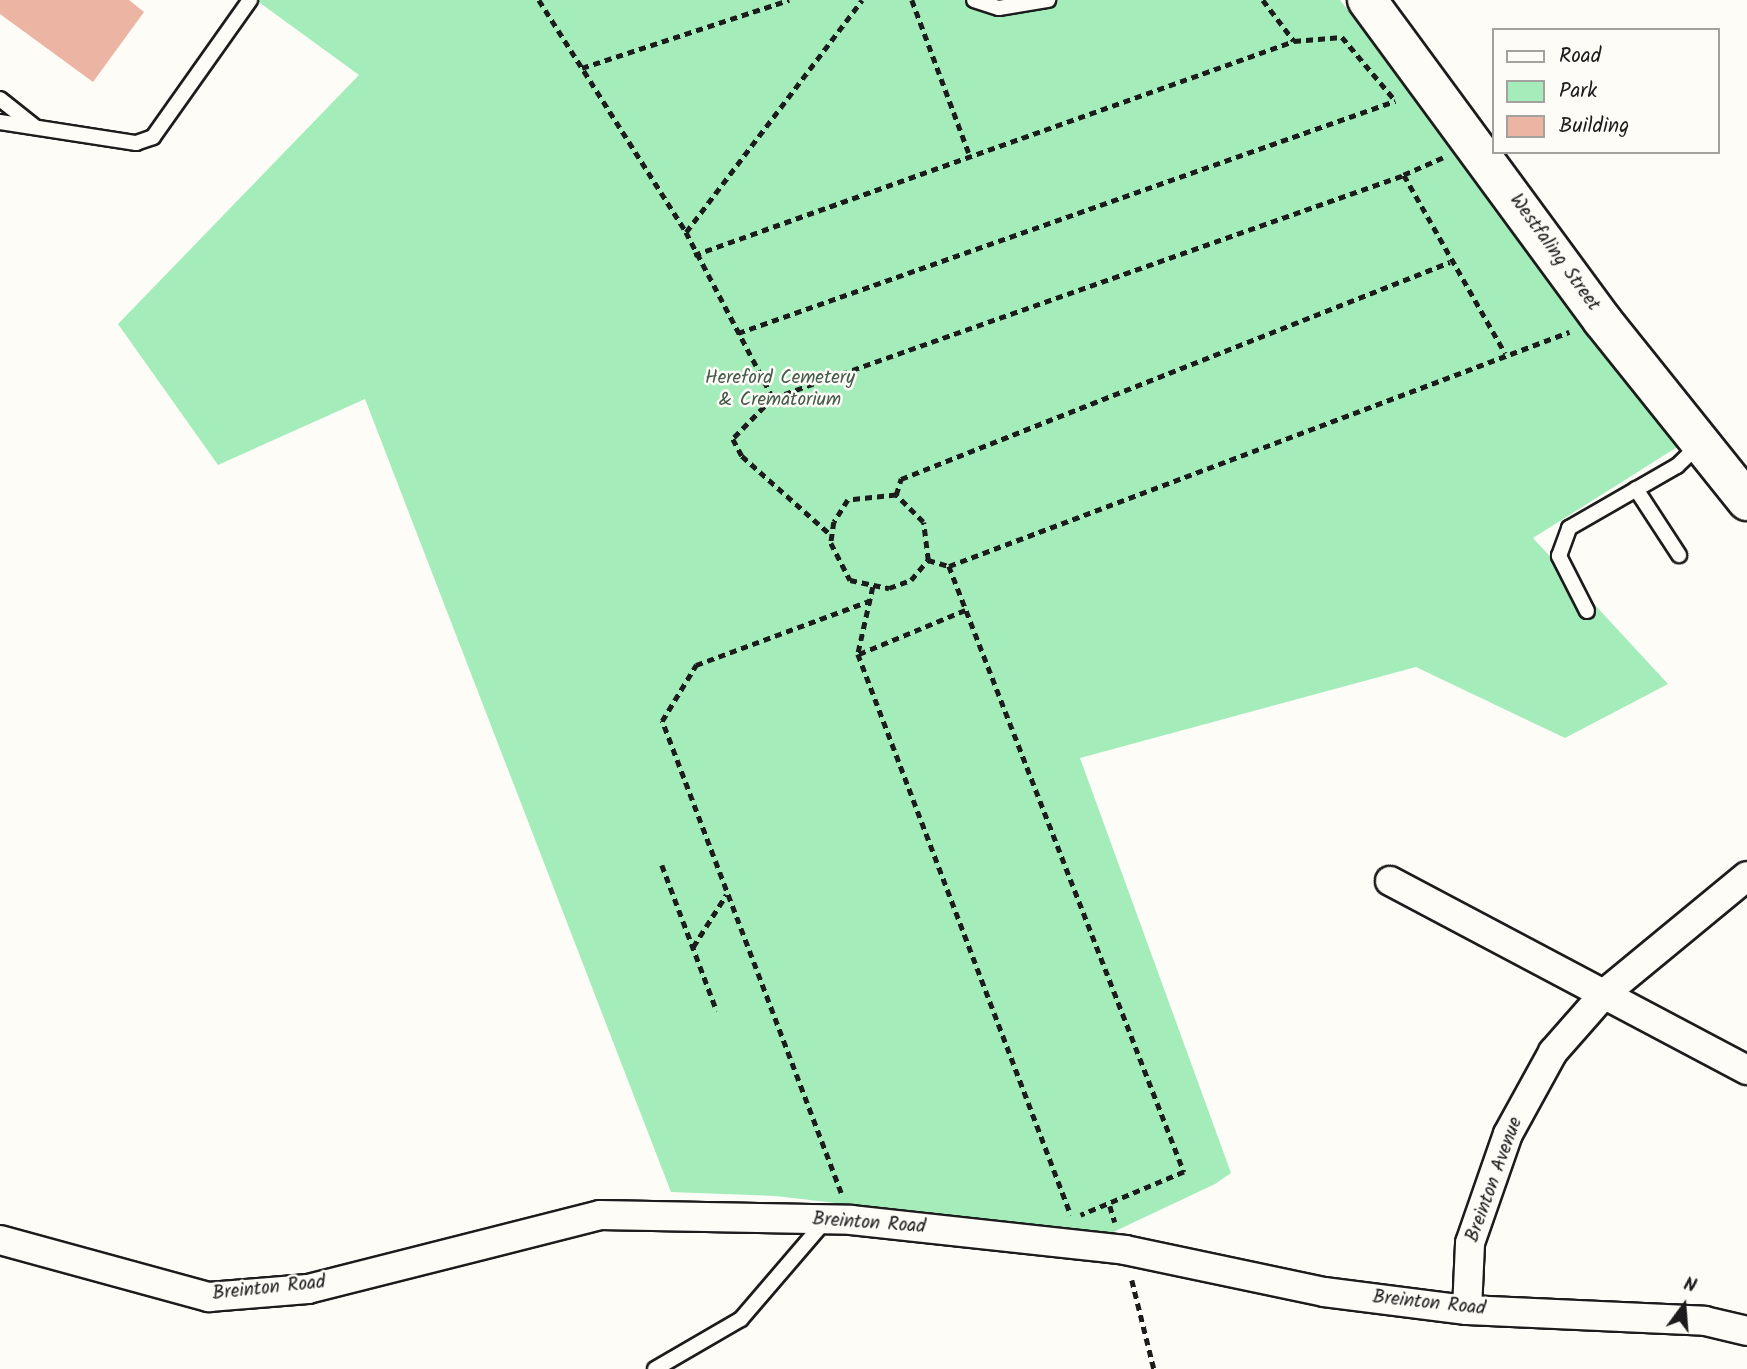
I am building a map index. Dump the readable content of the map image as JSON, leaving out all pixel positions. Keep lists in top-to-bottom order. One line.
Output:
{"streets":{"street":["Westfaling Street","Breinton Avenue","Breinton Road"]},"crossings":[["Breinton Avenue","Breinton Road"]],"parks":["Hereford Cemetery & Crematorium"],"legend":["Road","Park","Building"],"north":"top"}
